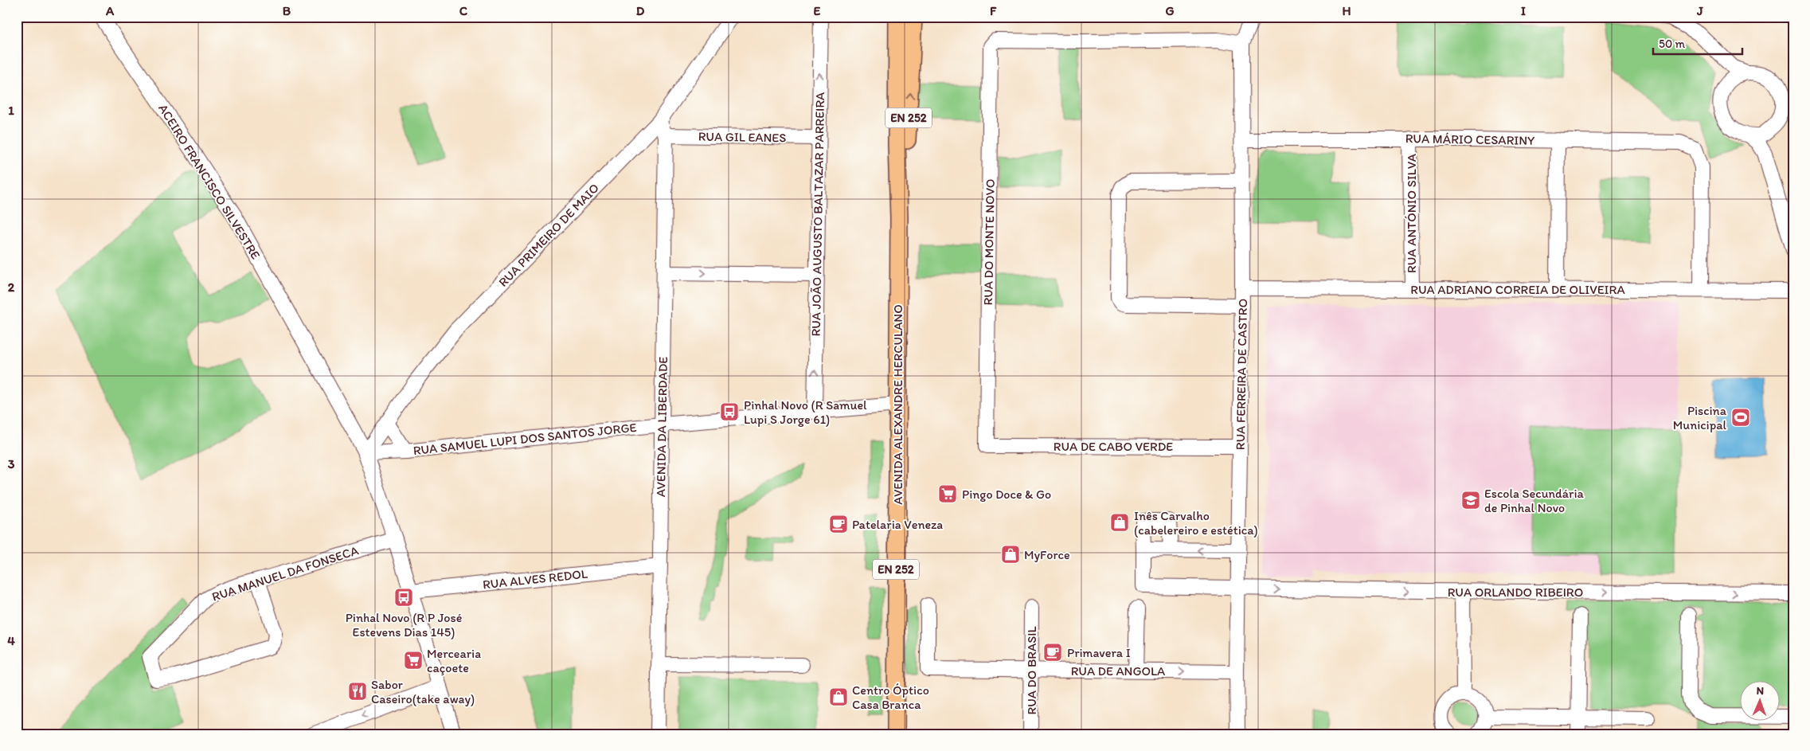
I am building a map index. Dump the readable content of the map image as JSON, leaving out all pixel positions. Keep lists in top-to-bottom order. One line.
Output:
{"streets":{"main road":["EN 252","AVENIDA ALEXANDRE HERCULANO"],"street":["RUA GIL EANES","RUA MÁRIO CESARINY","ACEIRO FRANCISCO SILVESTRE","RUA ANTÓNIO SILVA","RUA JOÃO AUGUSTO BALTAZAR PARREIRA","RUA PRIMEIRO DE MAIO","RUA DO MONTE NOVO","RUA ADRIANO CORREIA DE OLIVEIRA","RUA FERREIRA DE CASTRO","AVENIDA DA LIBERDADE","RUA SAMUEL LUPI DOS SANTOS JORGE","RUA DE CABO VERDE","RUA MANUEL DA FONSECA","RUA ALVES REDOL","RUA ORLANDO RIBEIRO","RUA DO BRASIL","RUA DE ANGOLA"]},"crossings":[["RUA GIL EANES","RUA JOÃO AUGUSTO BALTAZAR PARREIRA"],["RUA GIL EANES","AVENIDA DA LIBERDADE"],["RUA MÁRIO CESARINY","RUA ANTÓNIO SILVA"],["RUA MÁRIO CESARINY","RUA ADRIANO CORREIA DE OLIVEIRA"],["RUA MÁRIO CESARINY","RUA FERREIRA DE CASTRO"],["ACEIRO FRANCISCO SILVESTRE","RUA PRIMEIRO DE MAIO"],["ACEIRO FRANCISCO SILVESTRE","RUA SAMUEL LUPI DOS SANTOS JORGE"],["ACEIRO FRANCISCO SILVESTRE","RUA MANUEL DA FONSECA"],["ACEIRO FRANCISCO SILVESTRE","RUA ALVES REDOL"],["RUA ANTÓNIO SILVA","RUA ADRIANO CORREIA DE OLIVEIRA"],["RUA JOÃO AUGUSTO BALTAZAR PARREIRA","RUA SAMUEL LUPI DOS SANTOS JORGE"],["RUA PRIMEIRO DE MAIO","AVENIDA DA LIBERDADE"],["RUA PRIMEIRO DE MAIO","RUA SAMUEL LUPI DOS SANTOS JORGE"],["RUA DO MONTE NOVO","RUA FERREIRA DE CASTRO"],["RUA DO MONTE NOVO","RUA DE CABO VERDE"],["RUA ADRIANO CORREIA DE OLIVEIRA","RUA FERREIRA DE CASTRO"],["RUA FERREIRA DE CASTRO","RUA DE CABO VERDE"],["RUA FERREIRA DE CASTRO","RUA ORLANDO RIBEIRO"],["RUA FERREIRA DE CASTRO","RUA DE ANGOLA"],["AVENIDA ALEXANDRE HERCULANO","RUA SAMUEL LUPI DOS SANTOS JORGE"],["AVENIDA DA LIBERDADE","RUA SAMUEL LUPI DOS SANTOS JORGE"],["AVENIDA DA LIBERDADE","RUA ALVES REDOL"],["RUA DO BRASIL","RUA DE ANGOLA"]],"one_way":["RUA JOÃO AUGUSTO BALTAZAR PARREIRA","RUA ORLANDO RIBEIRO"],"places":{"bus stop":["Pinhal Novo (R Samuel Lupi S Jorge 61)","Pinhal Novo (R P José Estevens Dias 145)"],"sports":["Piscina Municipal"],"supermarket":["Pingo Doce & Go","Mercearia caçoete"],"school or university":["Escola Secundária de Pinhal Novo"],"shop":["Inês Carvalho (cabelereiro e estética)","MyForce","Centro Óptico Casa Branca"],"cafe":["Patelaria Veneza","Primavera I"],"restaurant":["Sabor Caseiro(take away)"]},"scale_bar":"50 m","north":"top","grid":{"columns":["A","B","C","D","E","F","G","H","I","J"],"rows":["1","2","3","4"]}}
